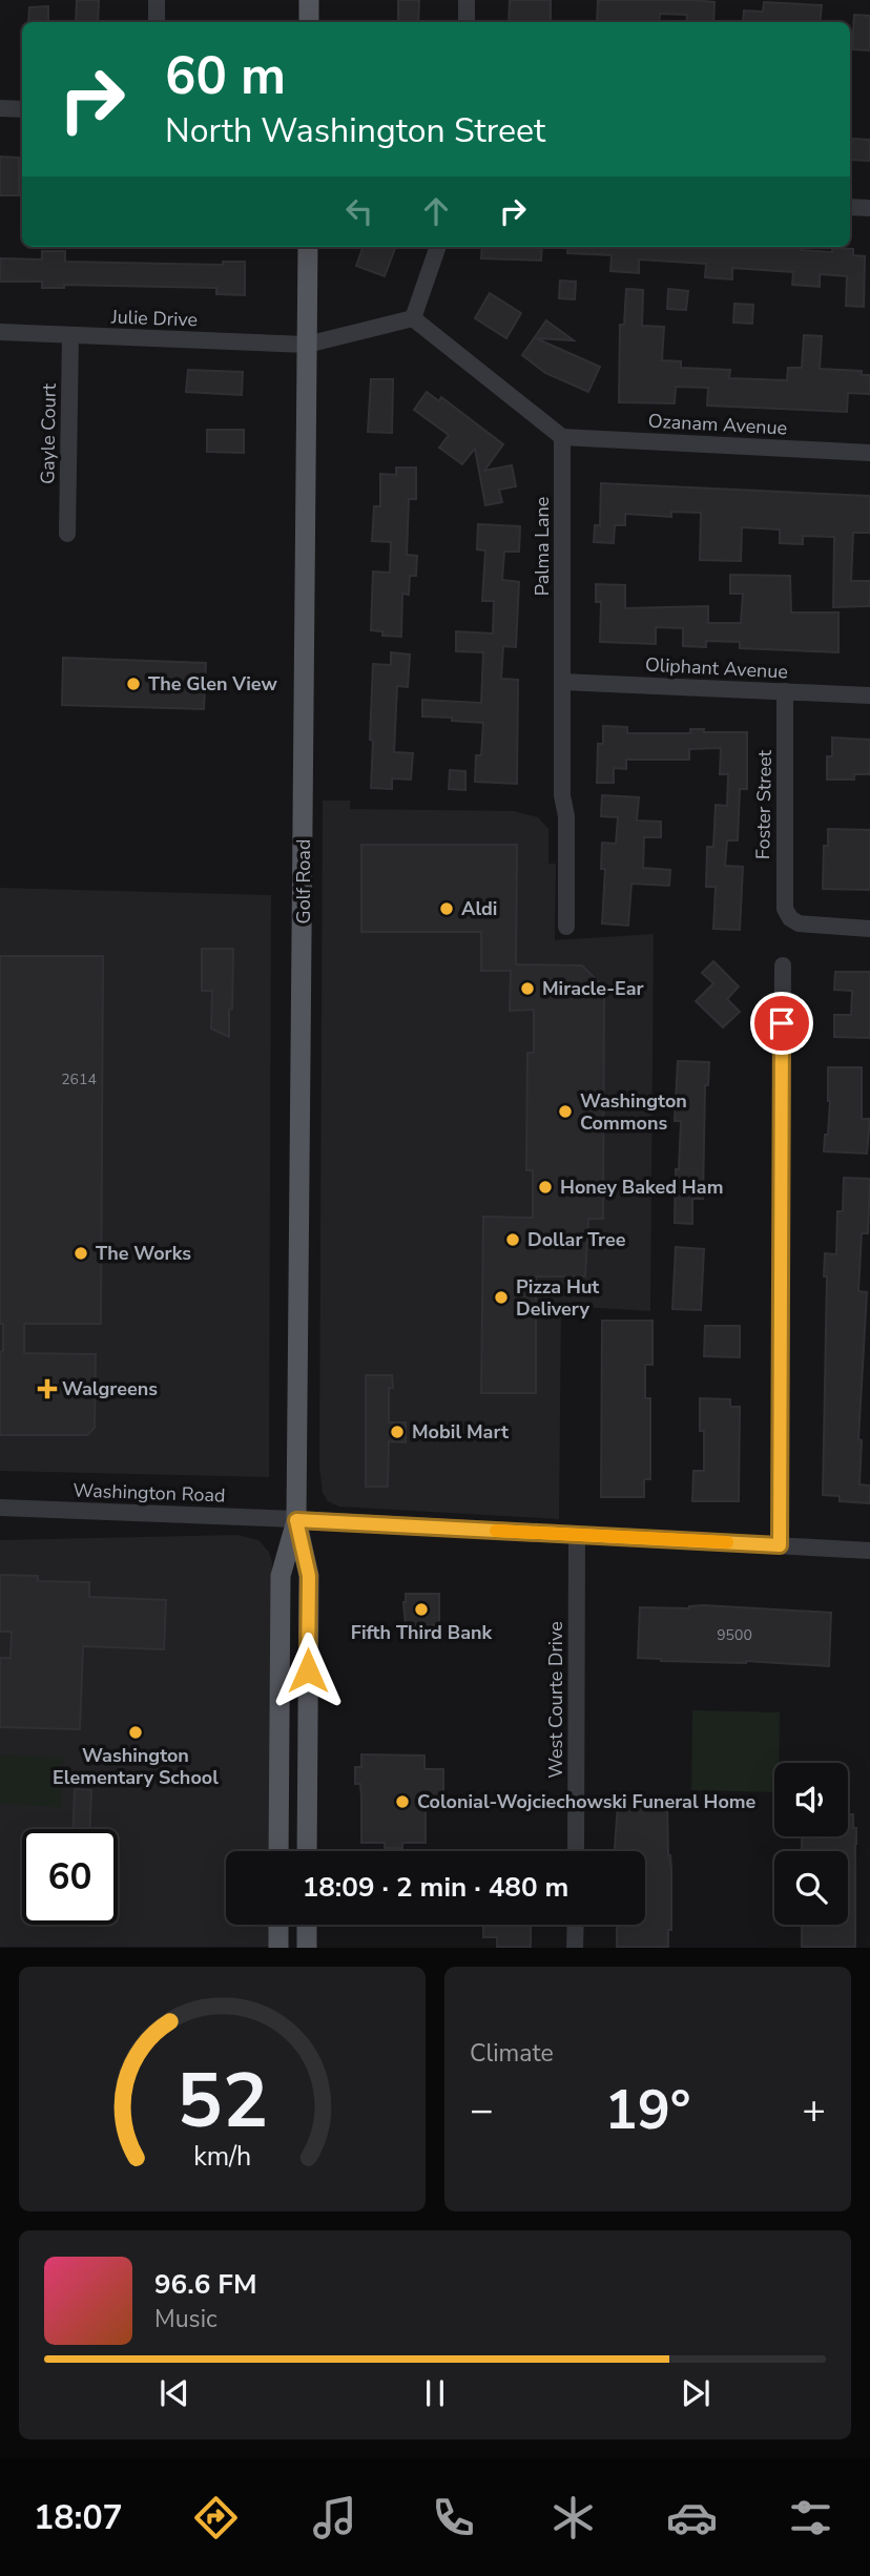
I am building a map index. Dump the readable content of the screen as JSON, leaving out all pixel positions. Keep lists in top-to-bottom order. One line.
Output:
{"streets":{"main road":["Golf Road"],"street":["Julie Drive","Ozanam Avenue","Gayle Court","Palma Lane","Oliphant Avenue","Foster Street","Washington Road","West Courte Drive"]},"crossings":[["Julie Drive","Gayle Court"],["Julie Drive","Golf Road"],["Ozanam Avenue","Palma Lane"],["Palma Lane","Oliphant Avenue"],["Oliphant Avenue","Foster Street"],["Golf Road","Washington Road"],["Washington Road","West Courte Drive"]],"places":{"other":["The Glen View","Aldi","Miracle-Ear","Washington Commons","Honey Baked Ham","Dollar Tree","The Works","Pizza Hut Delivery","Mobil Mart","Fifth Third Bank","Washington Elementary School","Colonial-Wojciechowski Funeral Home"],"health":["Walgreens"]},"house_numbers":["2614","9500"],"page":{"turn":["60 m","North Washington Street"],"limit":"60","trip":"18:09 · 2 min · 480 m","tile":"Climate","heat":["−","19°","+"],"song":["96.6 FM","Music"],"tabs":"18:07","gauge":["52","km/h"]}}
